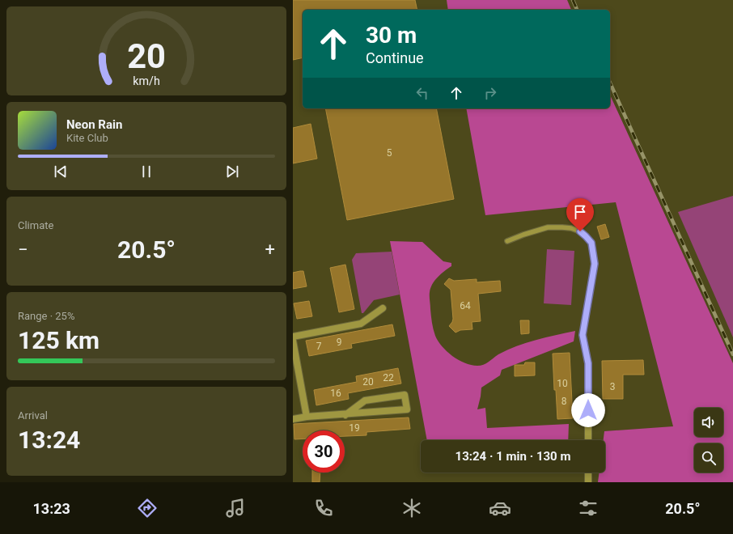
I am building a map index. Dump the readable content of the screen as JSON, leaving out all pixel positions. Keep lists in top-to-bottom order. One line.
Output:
{"house_numbers":["5","64","9","7","22","20","10","3","16","8","19"],"page":{"turn":["30 m","Continue"],"song":["Neon Rain","Kite Club"],"tile":["Climate",["Range · 25%","125 km"],["Arrival","13:24"]],"heat":["−","20.5°","+"],"limit":"30","trip":"13:24 · 1 min · 130 m","tabs":["13:23","20.5°"],"gauge":["20","km/h"]}}
